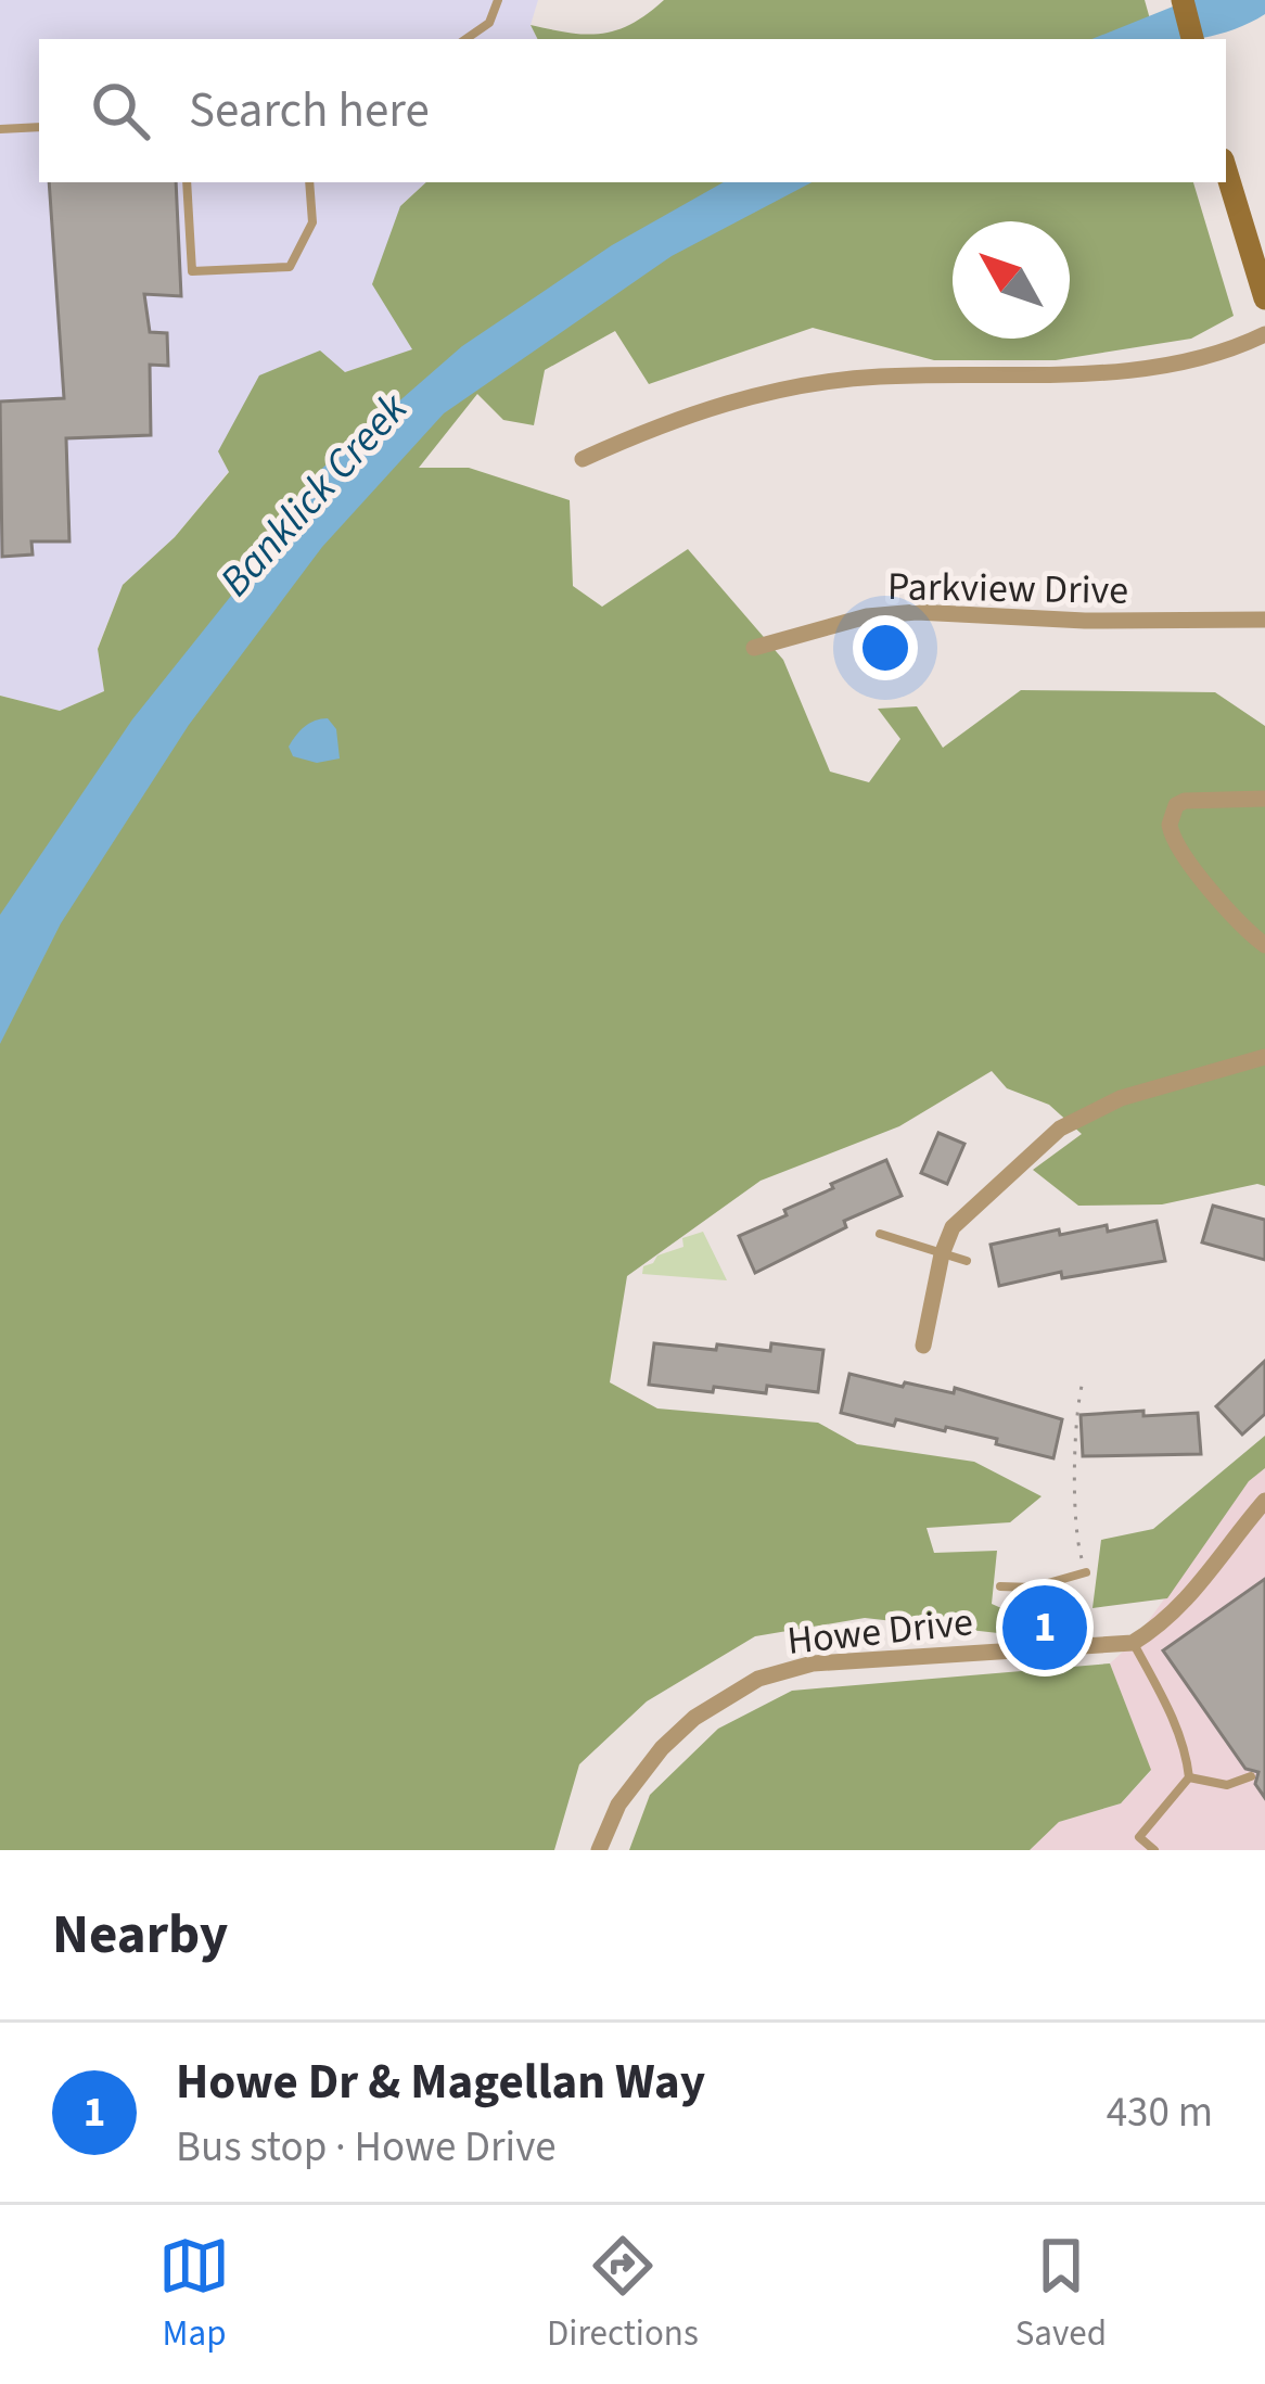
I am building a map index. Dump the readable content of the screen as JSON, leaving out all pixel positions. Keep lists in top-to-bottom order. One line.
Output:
{"streets":{"street":["Parkview Drive","Howe Drive"]},"water":["Banklick Creek"],"north":"top left","page":{"search":"Search here","pins":"1","heading":"Nearby","list":[{"mark":"1","name":"Howe Dr & Magellan Way","note":"Bus stop · Howe Drive","value":"430 m"}],"nav":["Map","Directions","Saved"]}}
